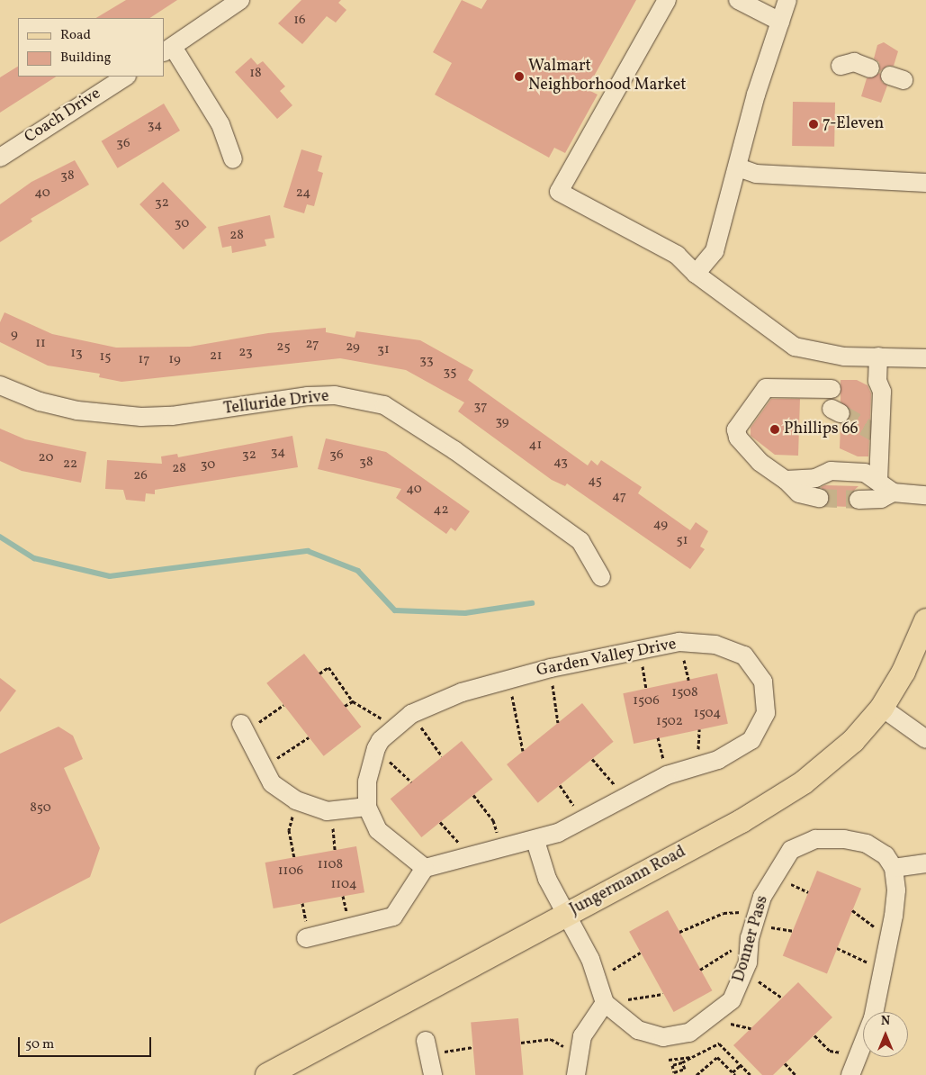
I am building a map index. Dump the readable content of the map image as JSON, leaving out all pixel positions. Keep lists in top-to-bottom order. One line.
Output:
{"streets":{"main road":["Jungermann Road"],"street":["Coach Drive","Telluride Drive","Garden Valley Drive","Donner Pass"]},"crossings":[["Jungermann Road","Donner Pass"]],"places":["Walmart Neighborhood Market","7-Eleven","Phillips 66"],"house_numbers":["16","18","34","36","38","40","24","32","30","28","9","11","27","25","29","31","23","13","21","15","17","19","33","35","37","39","41","34","32","36","20","38","43","22","30","28","26","45","40","47","42","49","51","1508","1506","1504","1502","850","1108","1106","1104"],"legend":["Road","Building"],"scale_bar":"50 m","north":"top"}
